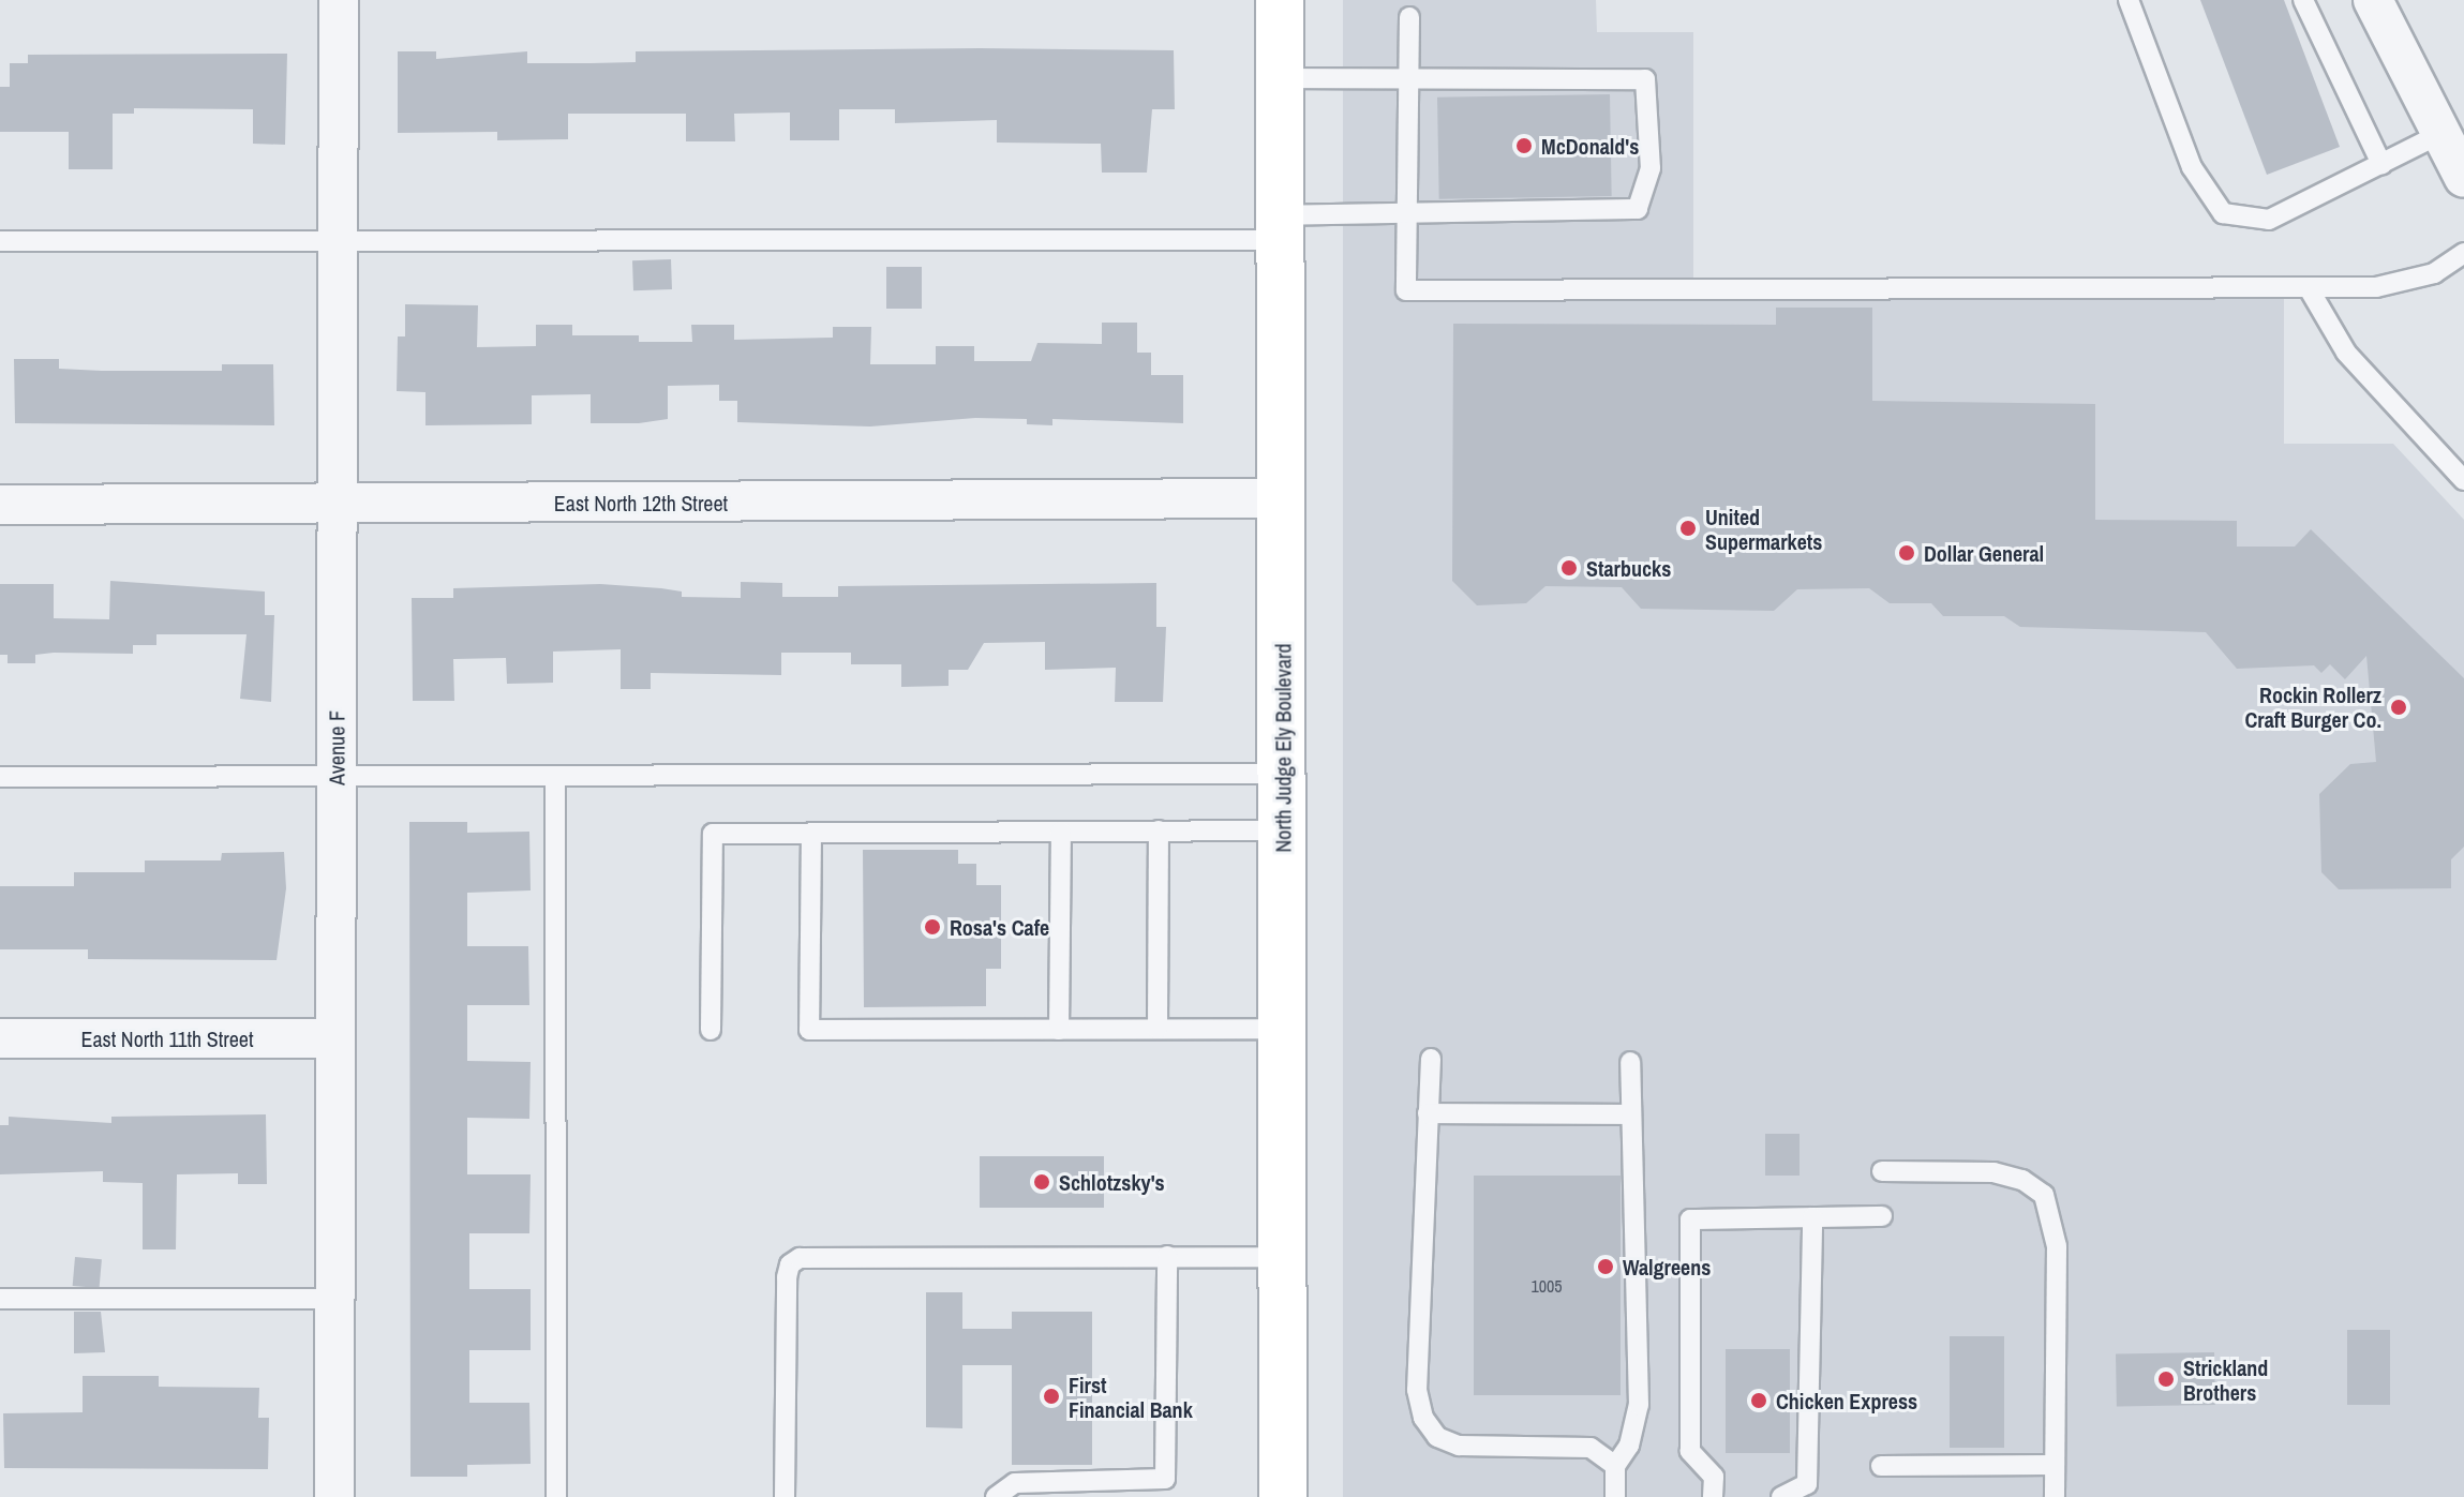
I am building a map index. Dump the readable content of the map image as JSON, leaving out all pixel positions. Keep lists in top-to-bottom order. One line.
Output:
{"streets":{"main road":["North Judge Ely Boulevard"],"street":["East North 12th Street","Avenue F","East North 11th Street"]},"crossings":[["East North 12th Street","Avenue F"],["East North 12th Street","North Judge Ely Boulevard"],["Avenue F","East North 11th Street"]],"places":["McDonald's","United Supermarkets","Dollar General","Starbucks","Rockin Rollerz Craft Burger Co.","Rosa's Cafe","Schlotzsky's","Walgreens","Strickland Brothers","First Financial Bank","Chicken Express"],"house_numbers":["1005"]}
